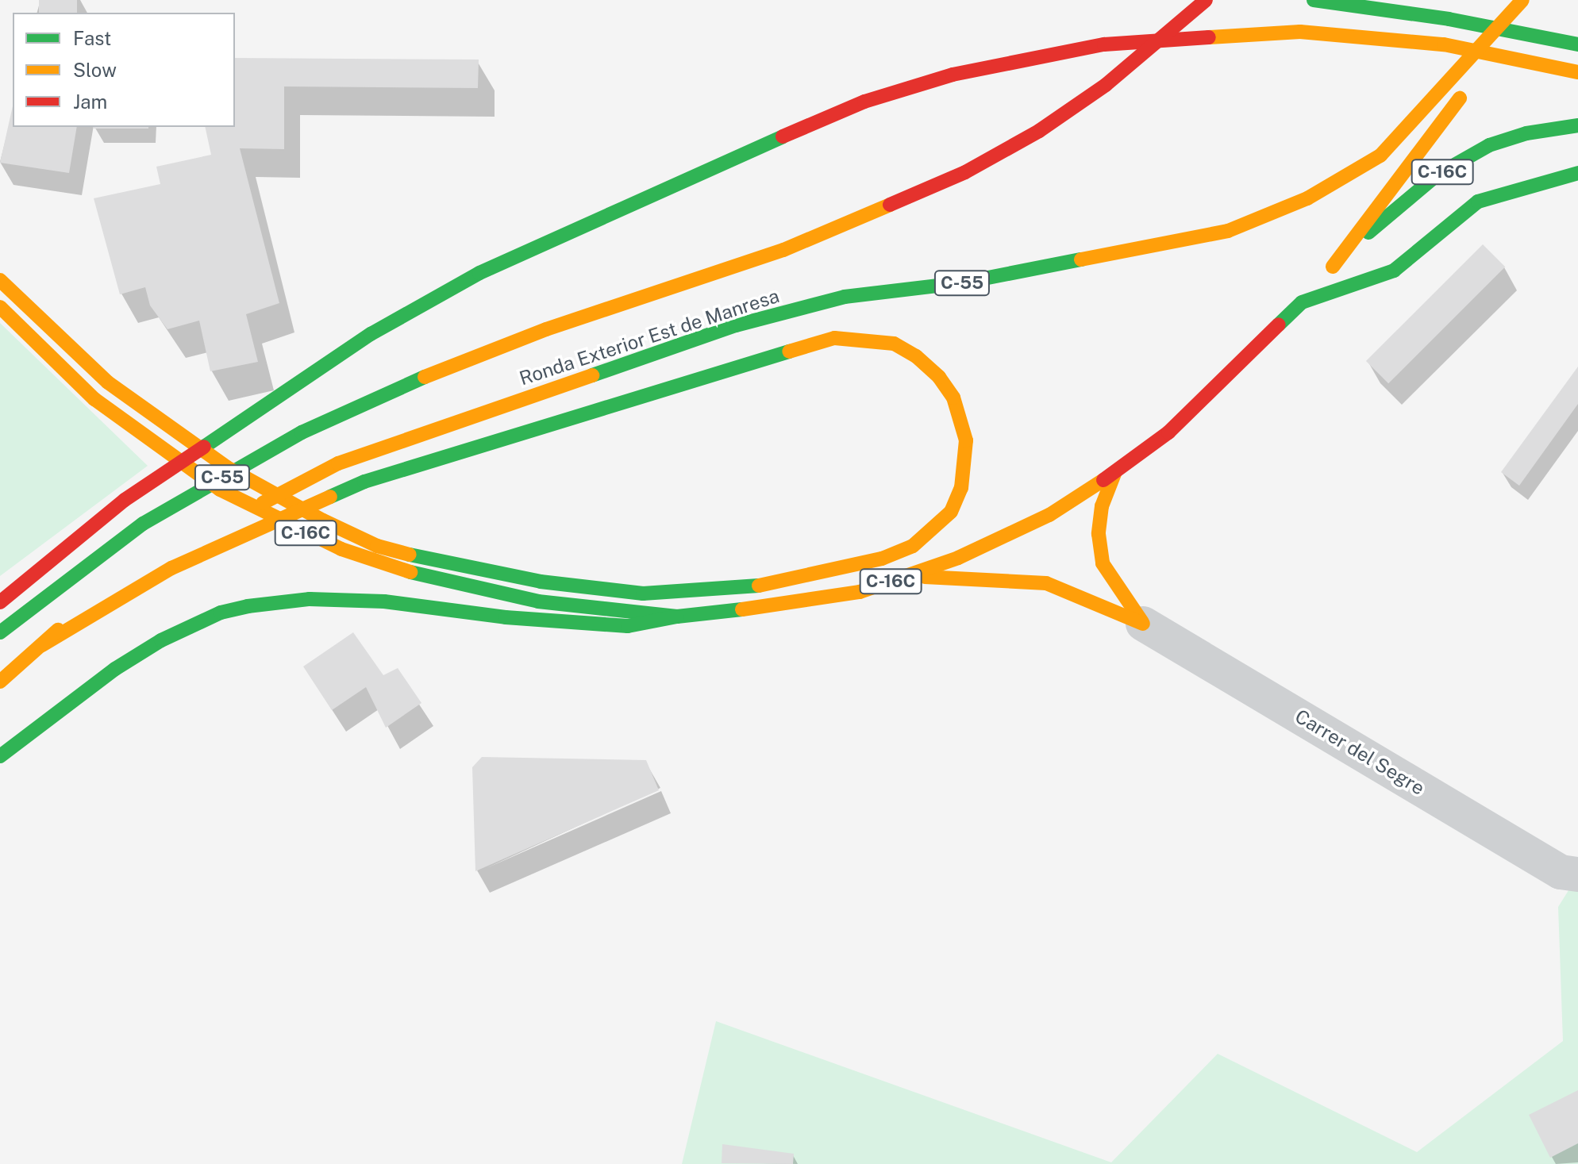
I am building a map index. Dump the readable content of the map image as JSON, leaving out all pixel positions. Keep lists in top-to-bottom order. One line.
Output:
{"streets":{"main road":["C-16C","C-55","Ronda Exterior Est de Manresa"],"street":["Carrer del Segre"]},"legend":["Fast","Slow","Jam"]}
